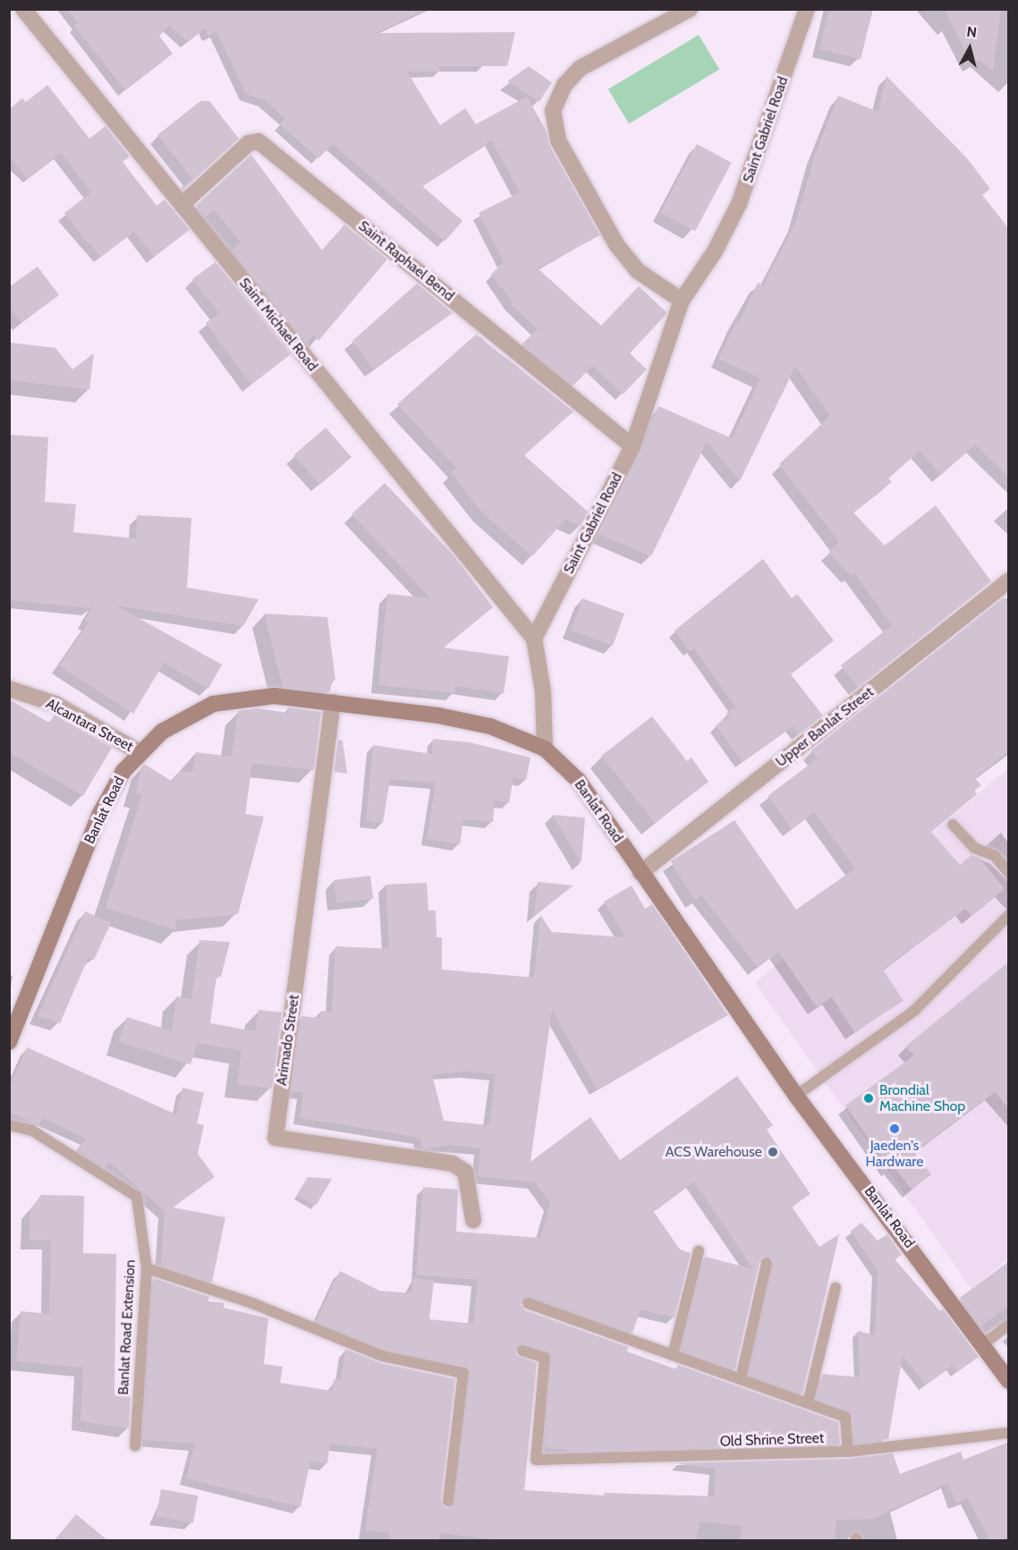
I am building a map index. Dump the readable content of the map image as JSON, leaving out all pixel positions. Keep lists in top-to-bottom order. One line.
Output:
{"streets":{"street":["Saint Gabriel Road","Saint Raphael Bend","Saint Michael Road","Alcantara Street","Upper Banlat Street","Banlat Road","Arimado Street"],"lane":["Banlat Road Extension","Old Shrine Street"]},"crossings":[["Saint Gabriel Road","Saint Raphael Bend"],["Saint Gabriel Road","Saint Michael Road"],["Saint Raphael Bend","Saint Michael Road"],["Alcantara Street","Banlat Road"],["Upper Banlat Street","Banlat Road"],["Banlat Road","Arimado Street"]],"places":["Brondial Machine Shop","Jaeden's Hardware","ACS Warehouse"],"north":"top"}
